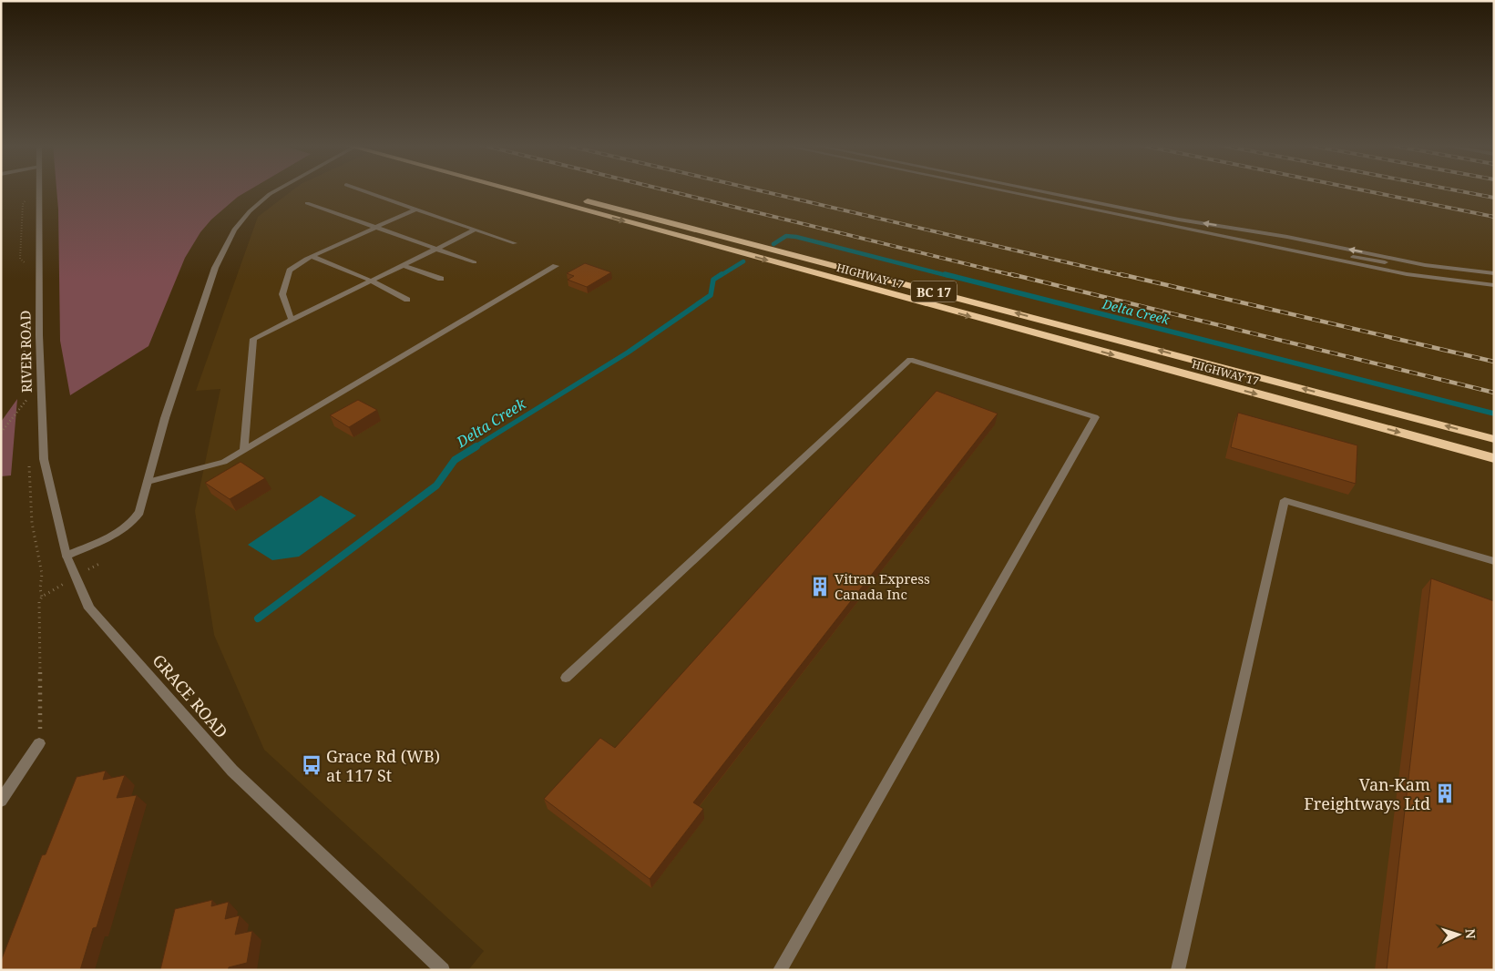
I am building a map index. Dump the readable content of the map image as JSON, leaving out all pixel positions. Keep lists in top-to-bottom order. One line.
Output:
{"streets":{"highway":["HIGHWAY 17","BC 17"],"street":["RIVER ROAD","GRACE ROAD"]},"crossings":[["RIVER ROAD","GRACE ROAD"]],"water":["Delta Creek"],"places":{"building":["Vitran Express Canada Inc","Van-Kam Freightways Ltd"],"bus stop":["Grace Rd (WB) at 117 St"]},"north":"right"}
